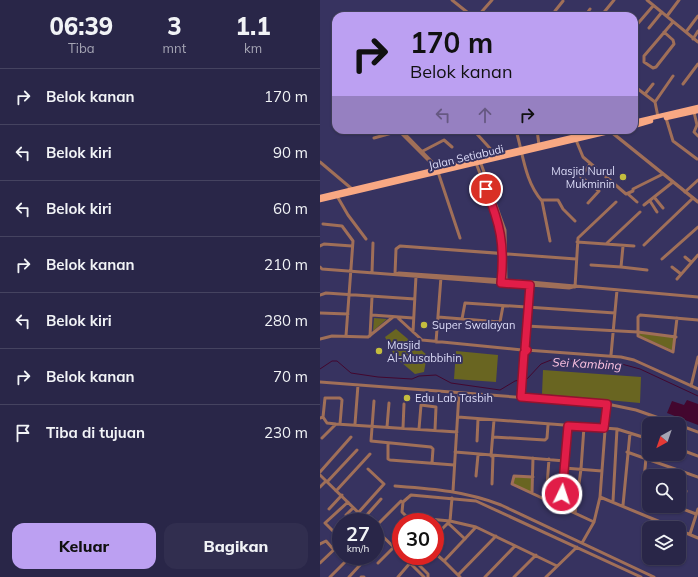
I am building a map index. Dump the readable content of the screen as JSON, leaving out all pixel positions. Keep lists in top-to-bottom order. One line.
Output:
{"streets":{"main road":["Jalan Setiabudi"]},"water":["Sei Kambing"],"places":["Masjid Nurul Mukminin","Super Swalayan","Masjid Al-Musabbihin","Edu Lab Tasbih"],"north":"bottom left","page":{"eta":["06:39","Tiba","3","mnt","1.1","km"],"turn":["170 m","Belok kanan"],"list":[{"name":"Belok kanan","value":"170 m"},{"name":"Belok kiri","value":"90 m"},{"name":"Belok kiri","value":"60 m"},{"name":"Belok kanan","value":"210 m"},{"name":"Belok kiri","value":"280 m"},{"name":"Belok kanan","value":"70 m"},{"name":"Tiba di tujuan","value":"230 m"}],"speed":"27 km/h","limit":"30","buttons":["Keluar","Bagikan"]}}
